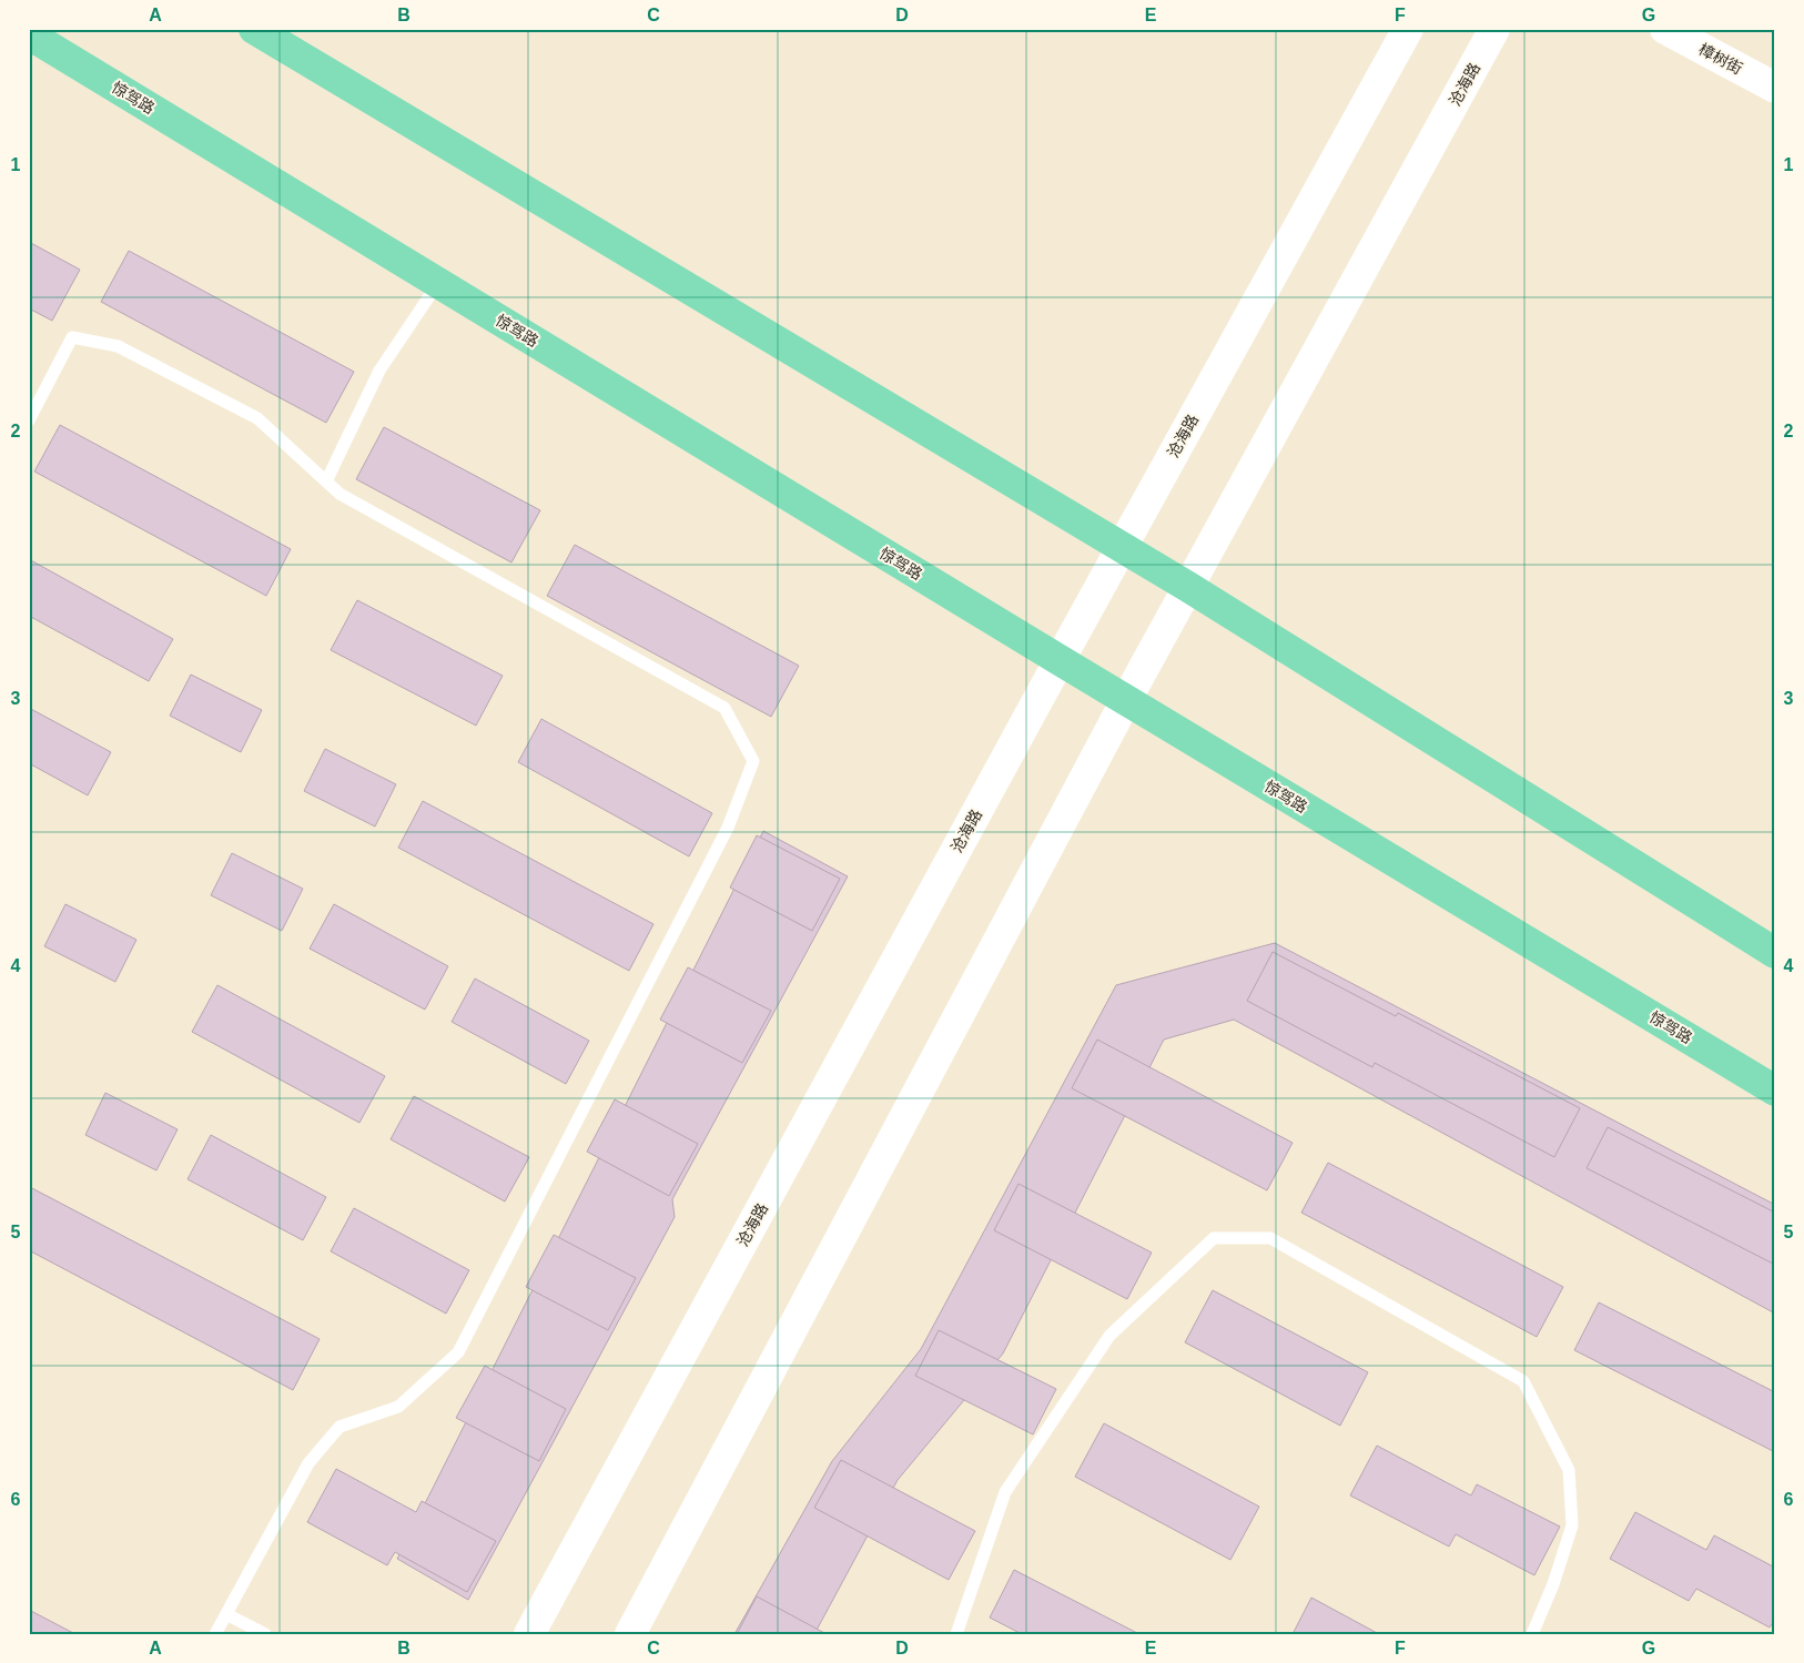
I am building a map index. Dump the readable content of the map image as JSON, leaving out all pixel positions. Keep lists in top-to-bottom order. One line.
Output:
{"streets":{"main road":["樟树街","沧海路","惊驾路"]},"crossings":[["沧海路","惊驾路"]],"grid":{"columns":["A","B","C","D","E","F","G"],"rows":["1","2","3","4","5","6"]}}
